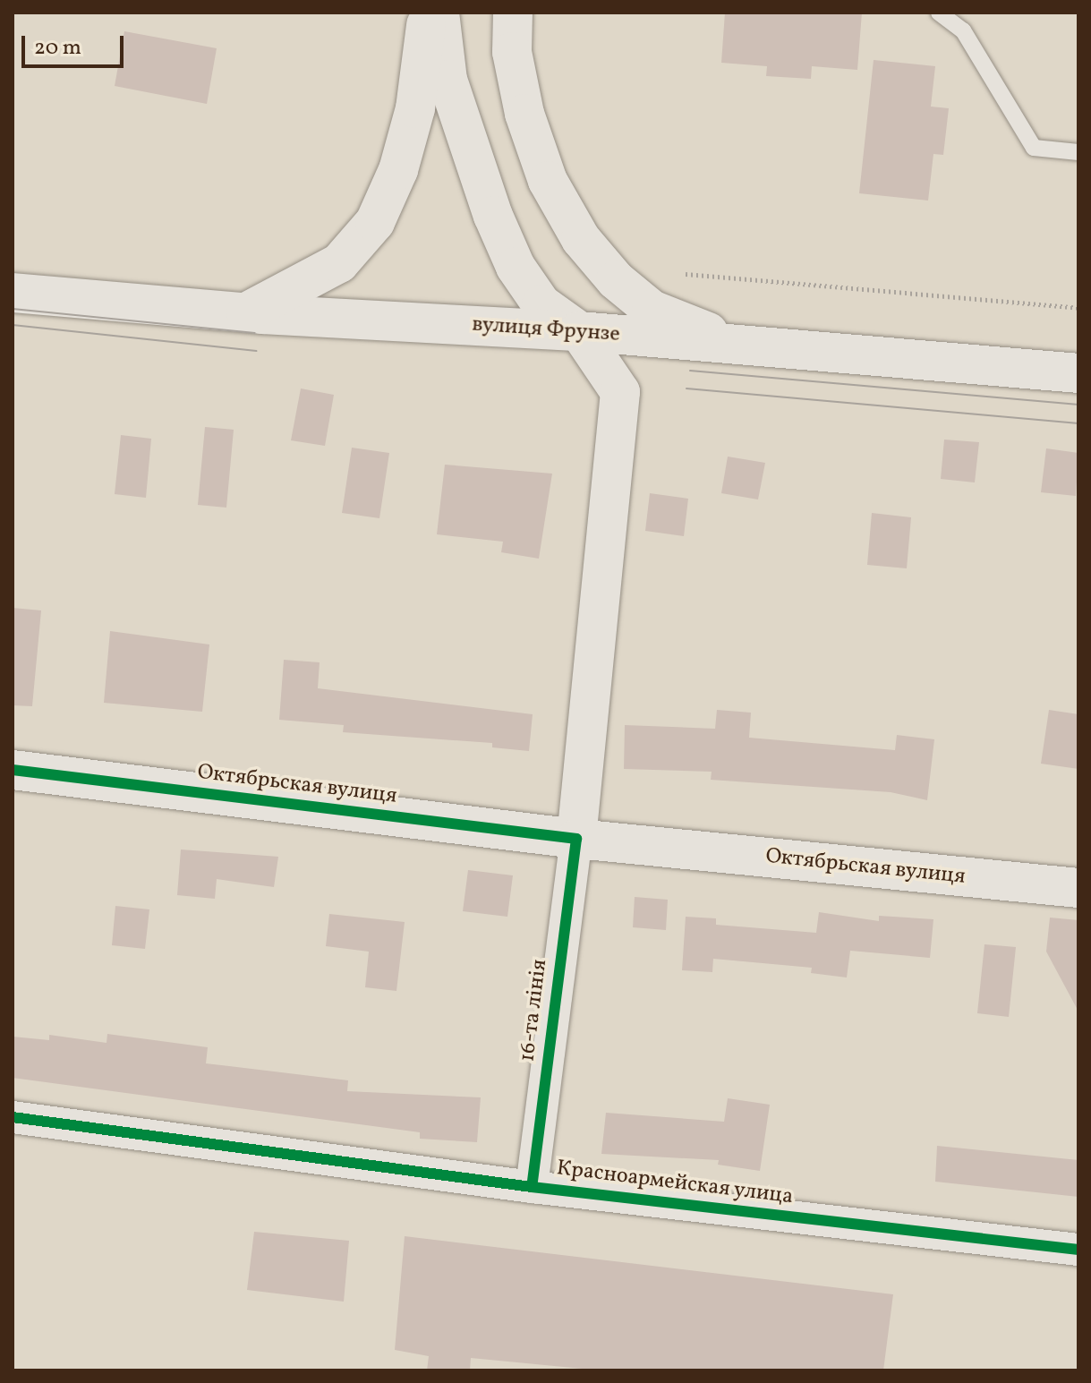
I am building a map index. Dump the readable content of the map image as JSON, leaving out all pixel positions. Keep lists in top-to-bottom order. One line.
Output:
{"streets":{"main road":["вулиця Фрунзе","Октябрьская вулиця","16-та лінія"],"street":["Красноармейская улица"]},"crossings":[["вулиця Фрунзе","16-та лінія"],["Октябрьская вулиця","16-та лінія"],["16-та лінія","Красноармейская улица"]],"scale_bar":"20 m"}
